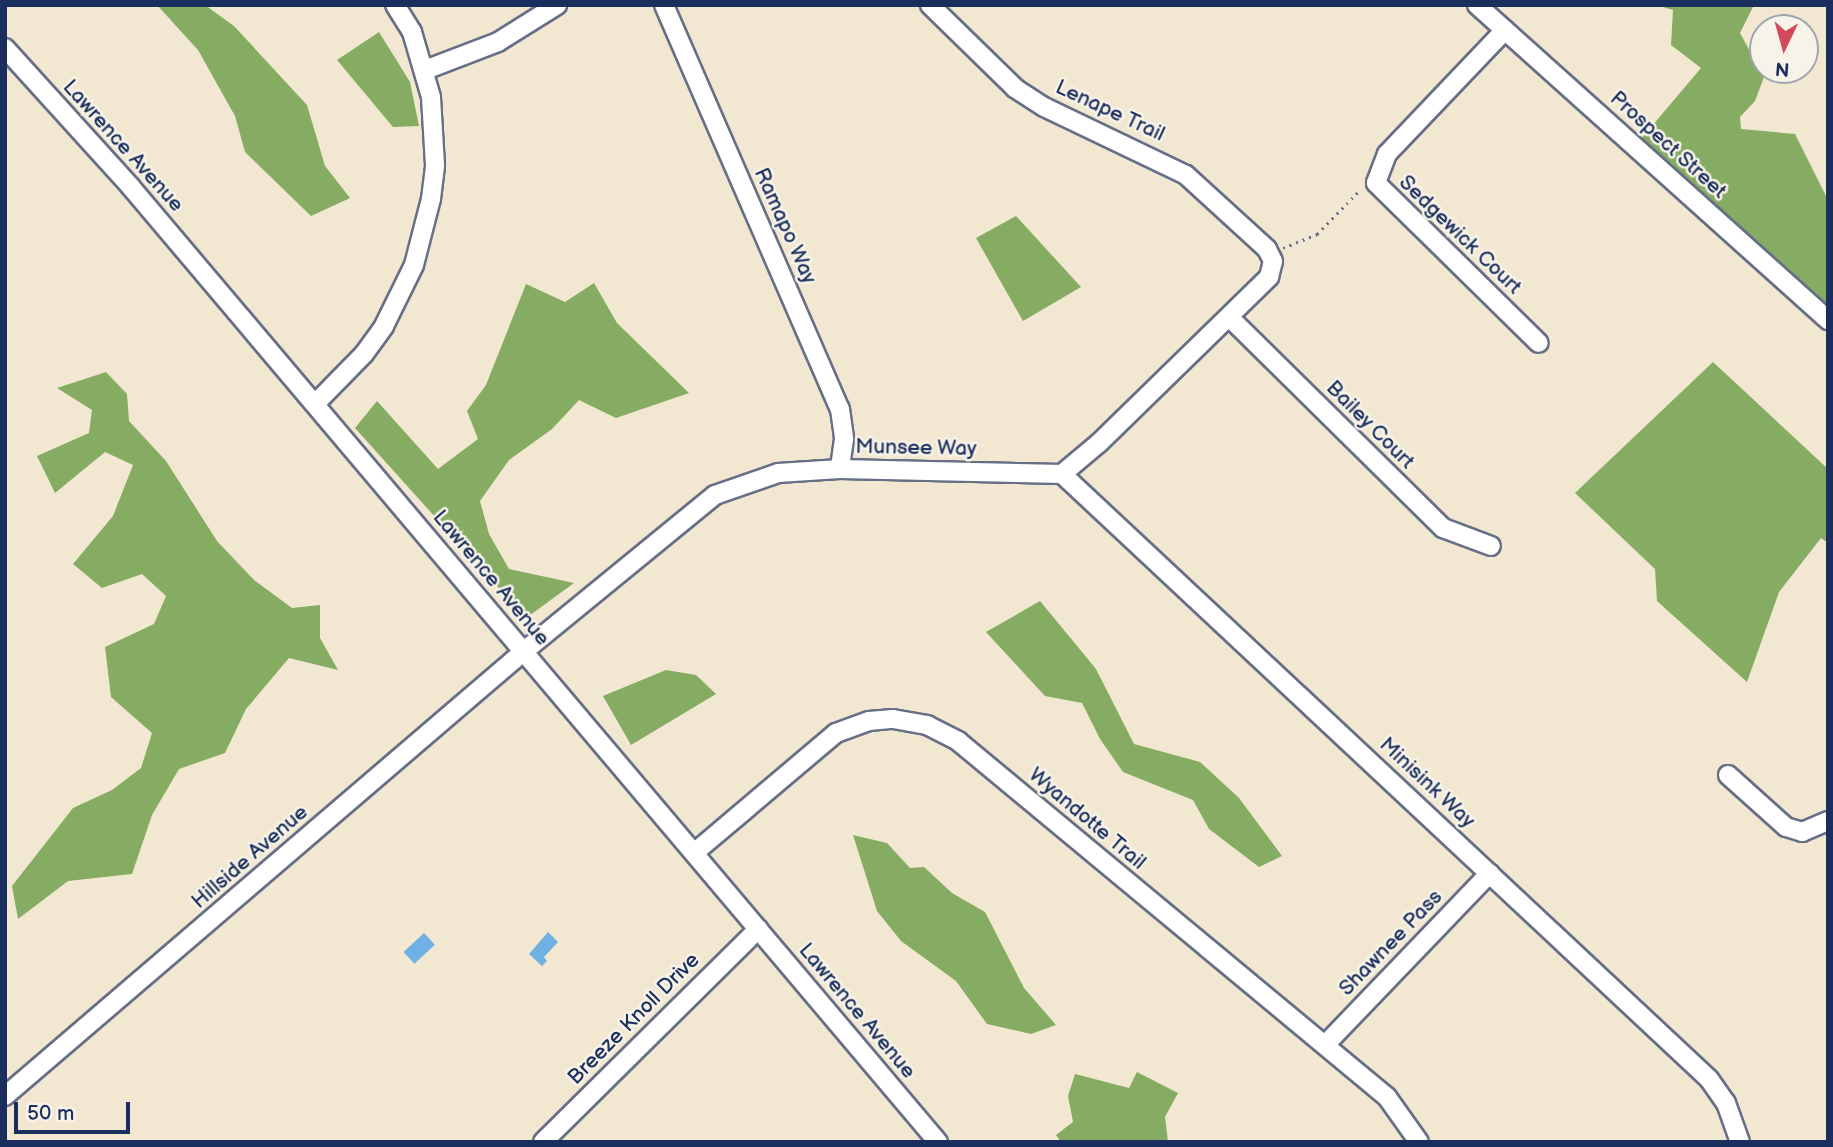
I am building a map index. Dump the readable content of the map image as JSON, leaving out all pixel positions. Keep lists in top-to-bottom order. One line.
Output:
{"streets":{"street":["Lenape Trail","Prospect Street","Lawrence Avenue","Ramapo Way","Sedgewick Court","Bailey Court","Munsee Way","Minisink Way","Wyandotte Trail","Hillside Avenue","Shawnee Pass","Breeze Knoll Drive"]},"crossings":[["Prospect Street","Sedgewick Court"],["Lawrence Avenue","Munsee Way"],["Lawrence Avenue","Wyandotte Trail"],["Lawrence Avenue","Hillside Avenue"],["Lawrence Avenue","Breeze Knoll Drive"],["Ramapo Way","Munsee Way"],["Munsee Way","Minisink Way"],["Munsee Way","Hillside Avenue"],["Minisink Way","Shawnee Pass"],["Wyandotte Trail","Shawnee Pass"]],"scale_bar":"50 m","north":"bottom"}
